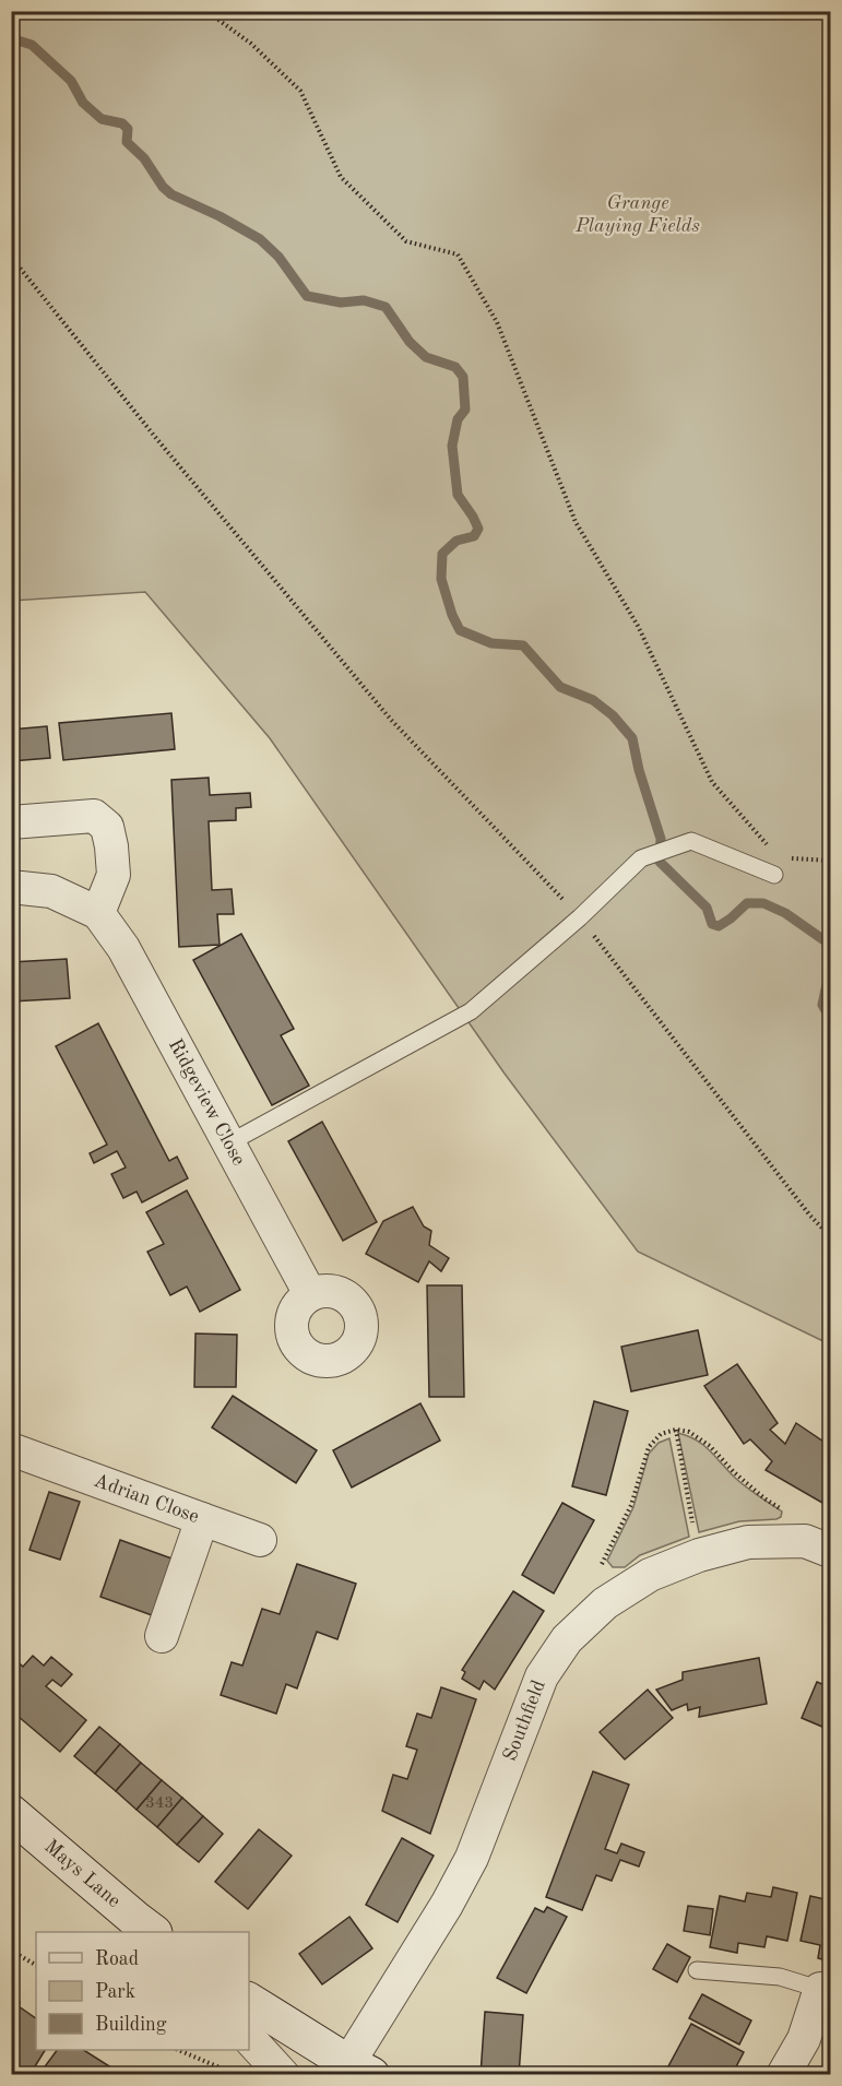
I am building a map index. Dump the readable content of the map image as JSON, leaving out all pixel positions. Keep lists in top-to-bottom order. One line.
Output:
{"streets":{"street":["Ridgeview Close","Adrian Close","Southfield","Mays Lane"]},"parks":["Grange Playing Fields"],"house_numbers":["343"],"legend":["Road","Park","Building"]}
